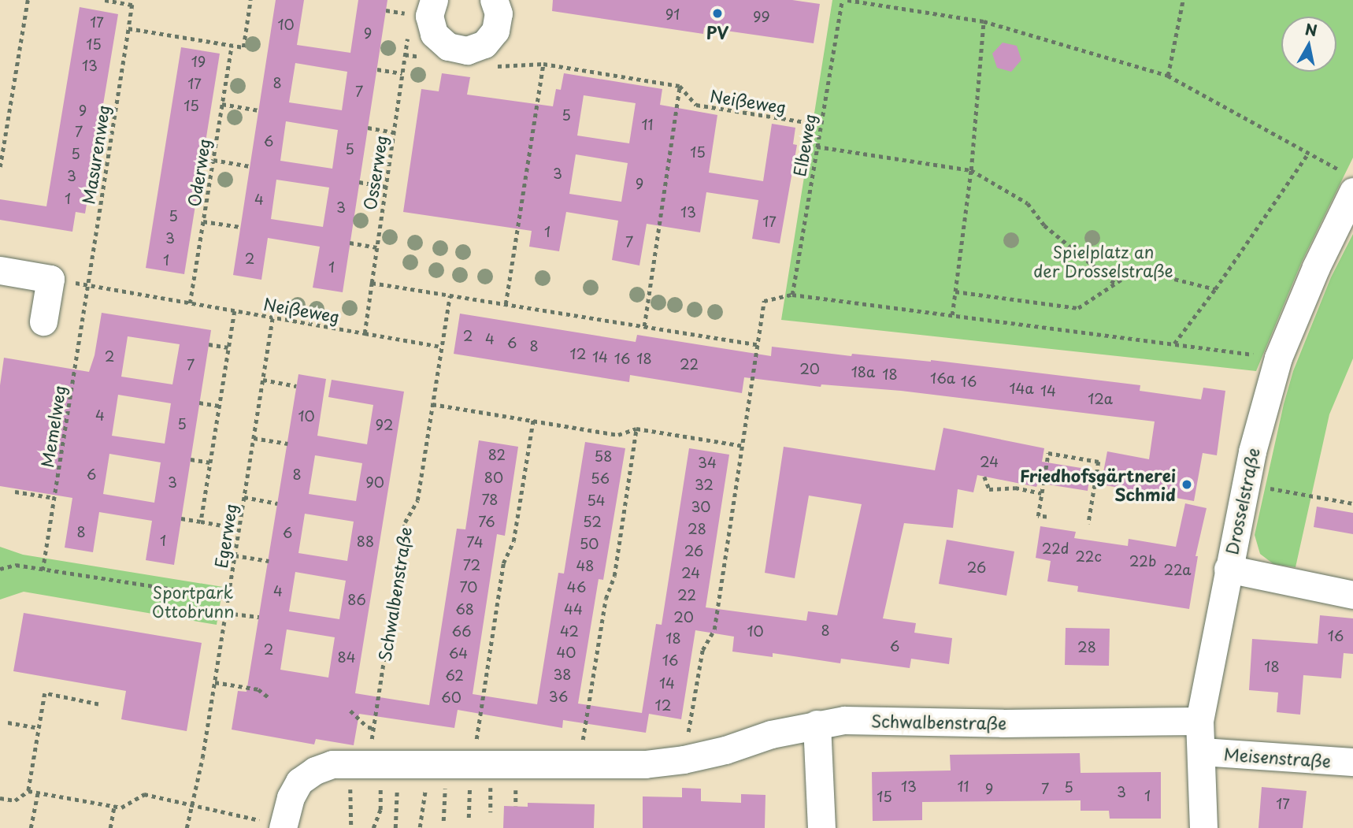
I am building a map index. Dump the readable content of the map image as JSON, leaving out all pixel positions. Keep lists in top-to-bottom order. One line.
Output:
{"streets":{"street":["Drosselstraße","Schwalbenstraße","Meisenstraße"],"path":["Neißeweg","Elbeweg","Masurenweg","Oderweg","Osserweg","Memelweg","Egerweg"]},"crossings":[["Neißeweg","Elbeweg"],["Neißeweg","Masurenweg"],["Neißeweg","Oderweg"],["Neißeweg","Memelweg"],["Neißeweg","Egerweg"],["Neißeweg","Schwalbenstraße"],["Masurenweg","Memelweg"],["Drosselstraße","Schwalbenstraße"],["Drosselstraße","Meisenstraße"]],"parks":["Spielplatz an der Drosselstraße","Sportpark Ottobrunn"],"places":["PV","Friedhofsgärtnerei Schmid"],"house_numbers":["91","99","17","10","9","15","19","13","8","17","7","15","9","5","11","7","6","5","15","5","3","3","9","1","4","3","13","5","17","1","3","7","2","1","1","2","4","6","8","12","2","14","16","18","22","7","20","18a","18","16a","16","14a","14","12a","4","10","5","92","82","58","24","34","6","8","80","56","3","90","32","78","54","30","76","52","28","8","6","1","88","74","50","22d","26","22c","22b","72","48","26","22a","24","70","46","4","22","86","68","44","20","8","66","42","10","16","18","6","28","2","40","64","84","16","18","38","62","14","36","60","12","13","11","5","9","7","3","1","15","17"],"north":"top"}
